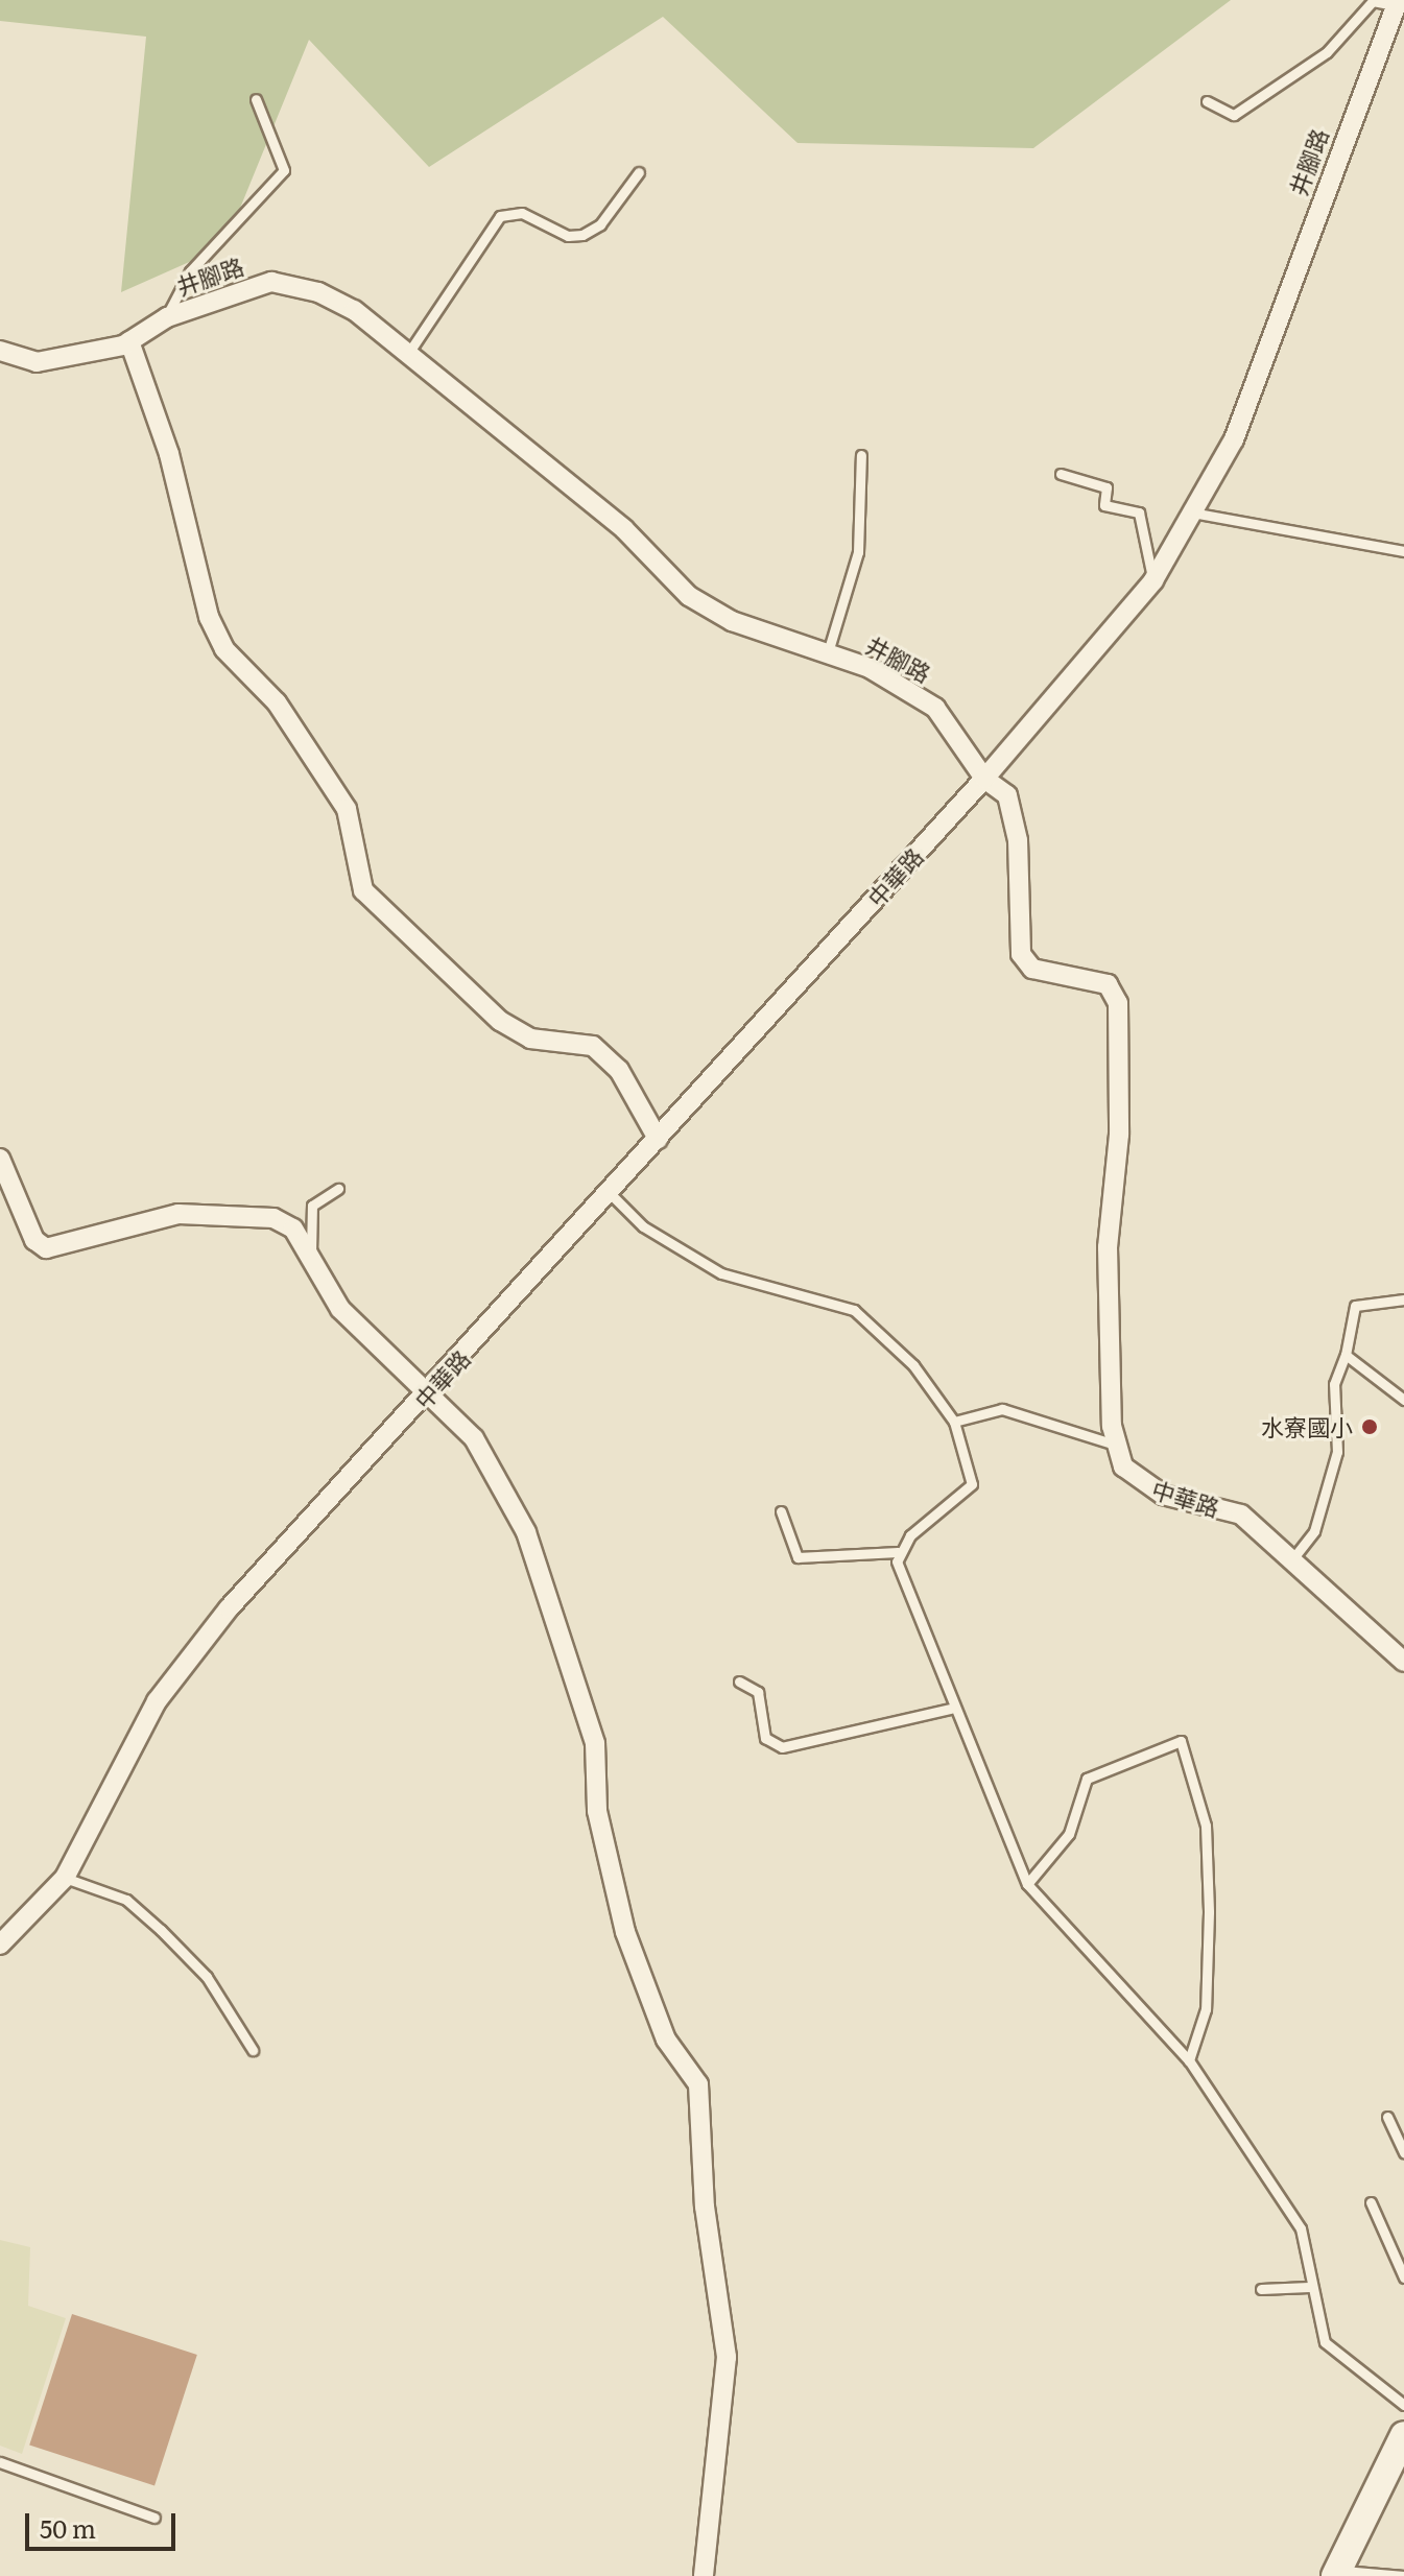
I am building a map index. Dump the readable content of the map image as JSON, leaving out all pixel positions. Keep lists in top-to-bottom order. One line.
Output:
{"streets":{"street":["井腳路","中華路"]},"crossings":[["井腳路","中華路"]],"places":["水寮國小"],"scale_bar":"50 m"}
